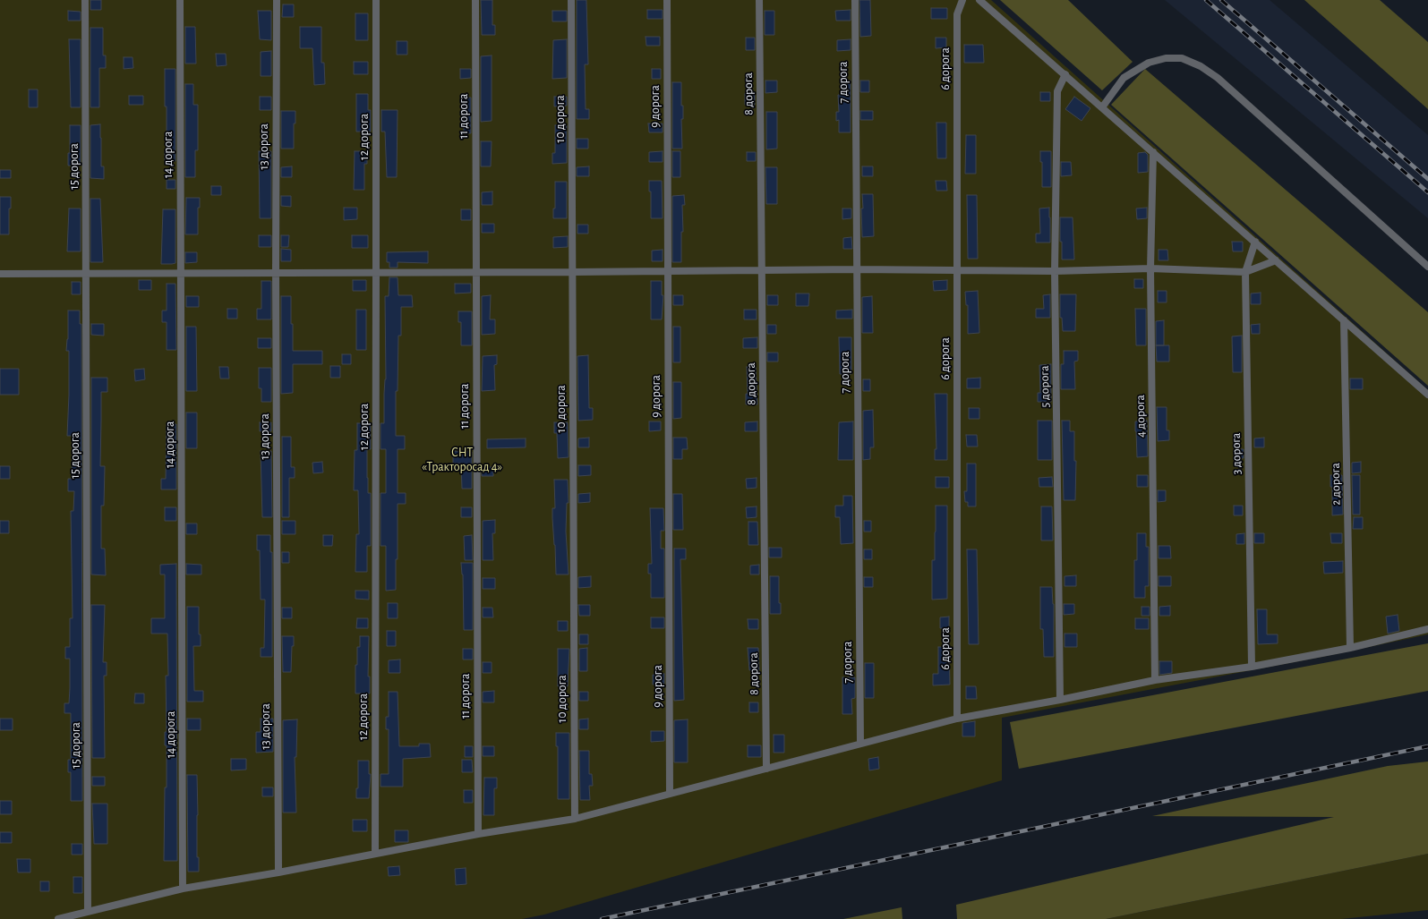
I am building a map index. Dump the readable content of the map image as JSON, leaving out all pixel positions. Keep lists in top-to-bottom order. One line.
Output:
{"streets":{"street":["6 дорога","7 дорога","8 дорога","9 дорога","11 дорога","10 дорога","12 дорога","13 дорога","14 дорога","15 дорога","5 дорога","4 дорога","3 дорога","2 дорога"]},"parks":["СНТ «Тракторосад 4»"]}
